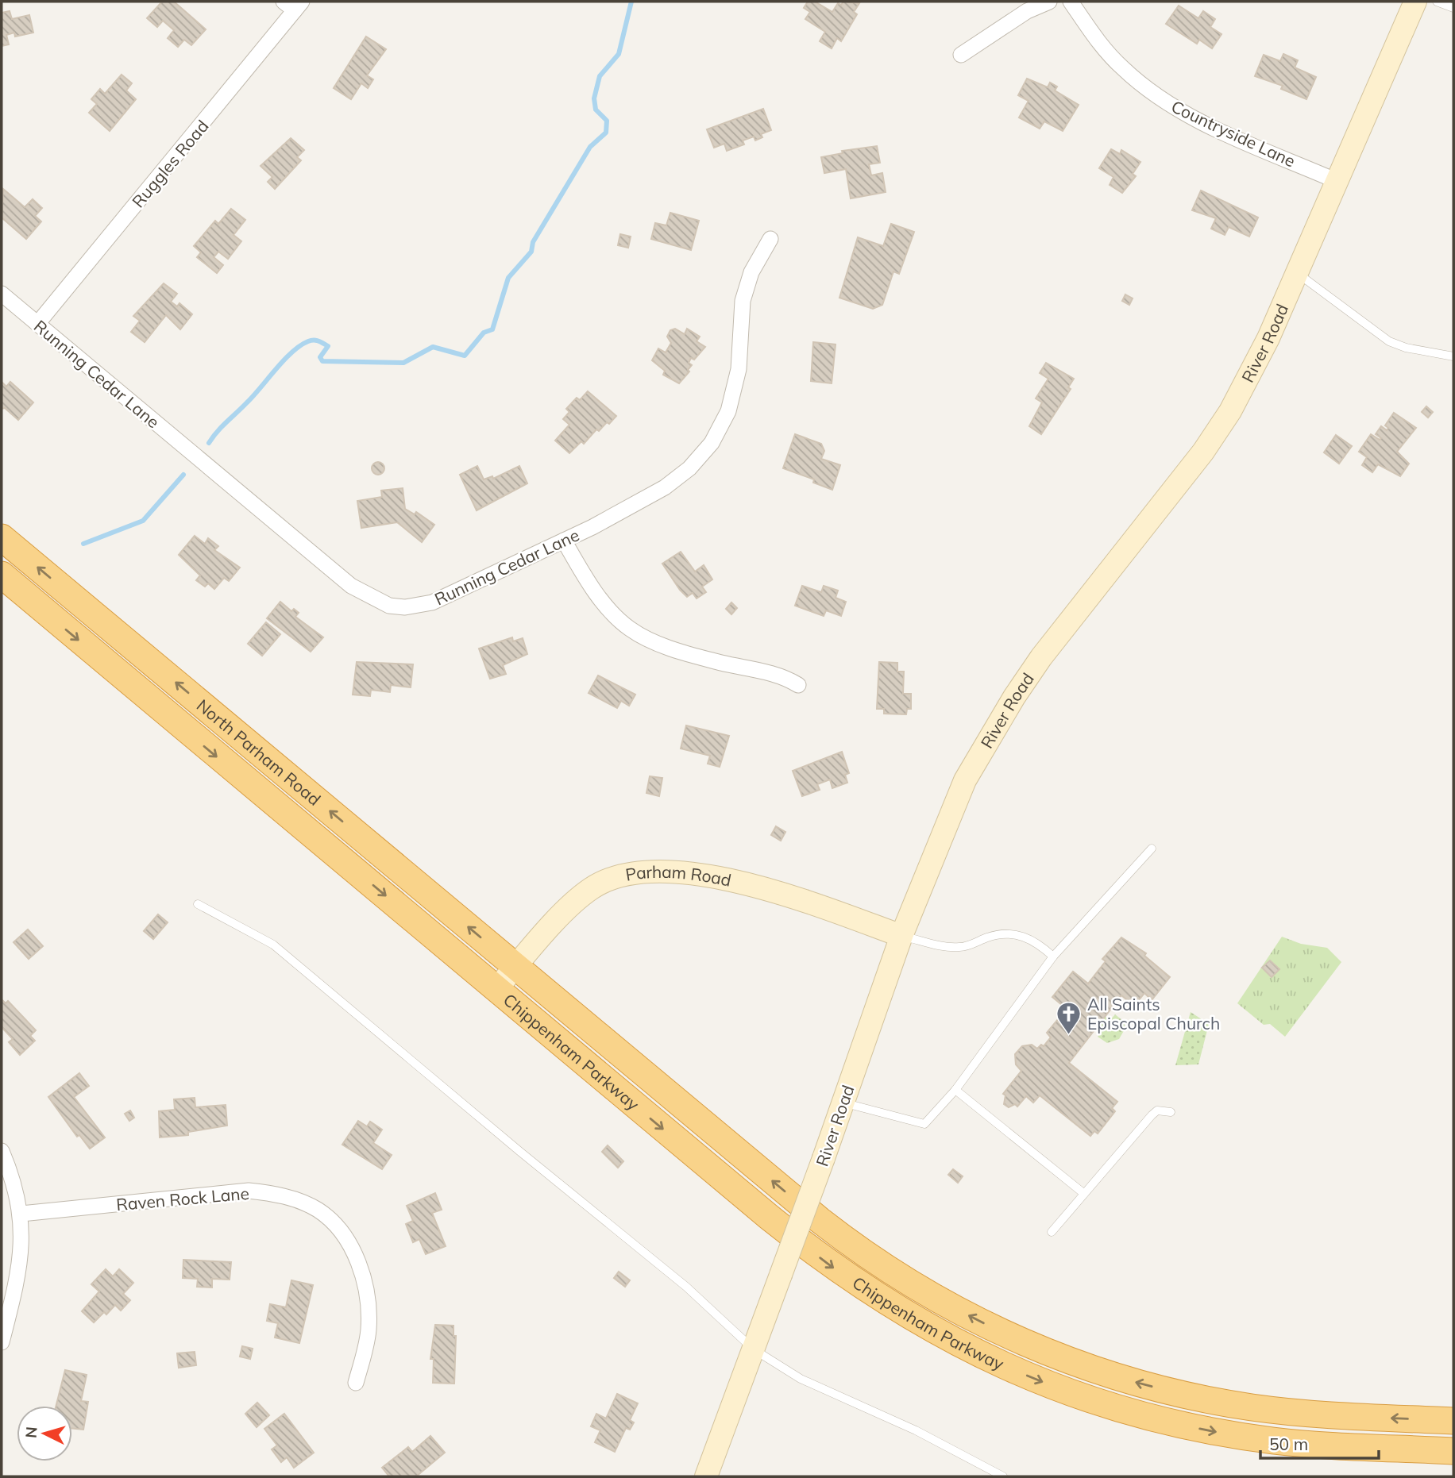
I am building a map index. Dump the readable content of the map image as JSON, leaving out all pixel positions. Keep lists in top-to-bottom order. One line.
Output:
{"streets":{"highway":["North Parham Road","Chippenham Parkway"],"main road":["River Road","Parham Road"],"street":["Countryside Lane","Ruggles Road","Running Cedar Lane","Raven Rock Lane"]},"crossings":[["Countryside Lane","River Road"],["Ruggles Road","Running Cedar Lane"],["River Road","Parham Road"],["North Parham Road","Parham Road"],["North Parham Road","Chippenham Parkway"],["Parham Road","Chippenham Parkway"]],"places":{"church":["All Saints Episcopal Church"]},"scale_bar":"50 m","north":"left"}
